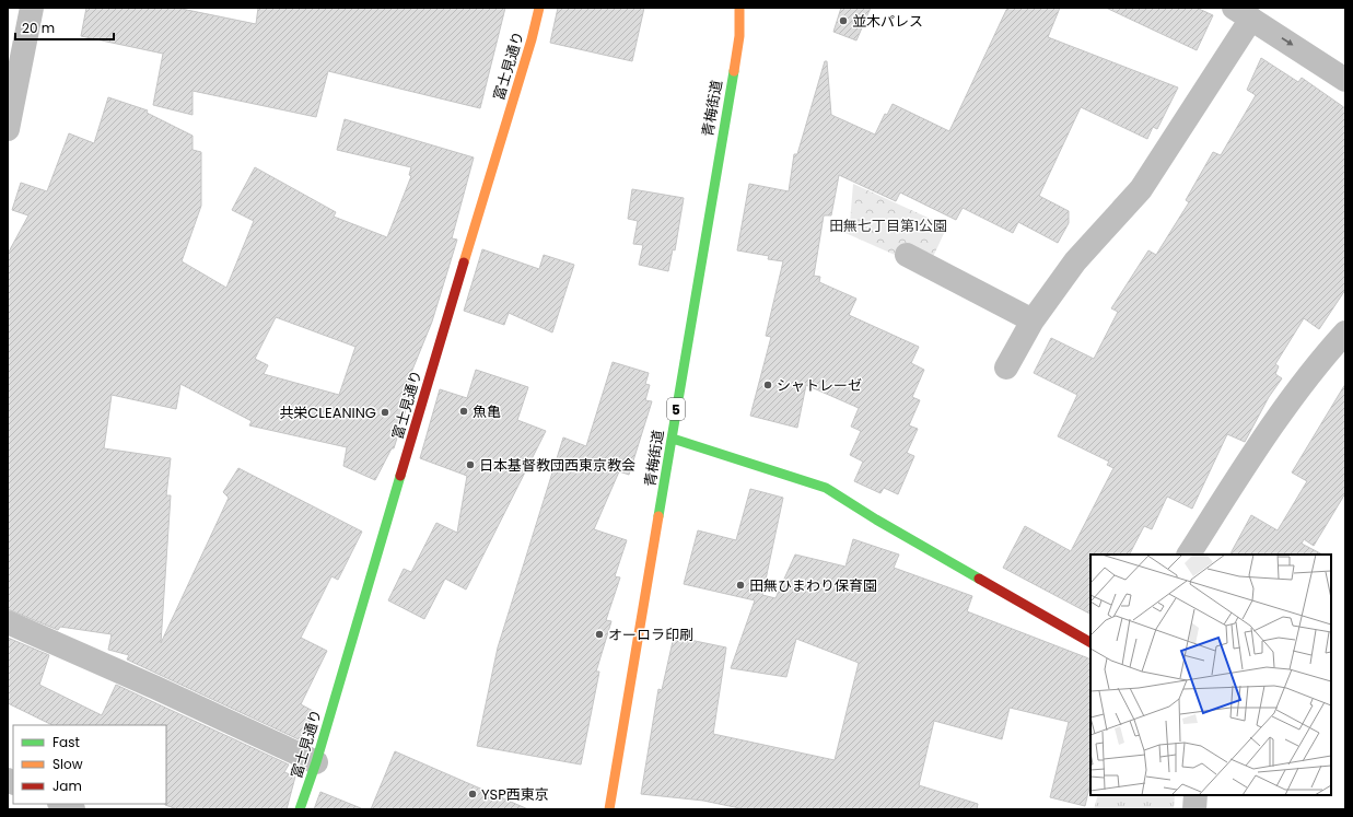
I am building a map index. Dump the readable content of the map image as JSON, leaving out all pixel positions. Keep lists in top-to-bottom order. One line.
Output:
{"streets":{"street":["富士見通り","青梅街道","5"]},"parks":["田無七丁目第1公園"],"places":["並木パレス","シャトレーゼ","魚亀","共栄CLEANING","日本基督教団西東京教会","田無ひまわり保育園","オーロラ印刷","YSP西東京"],"legend":["Fast","Slow","Jam"],"scale_bar":"20 m"}
